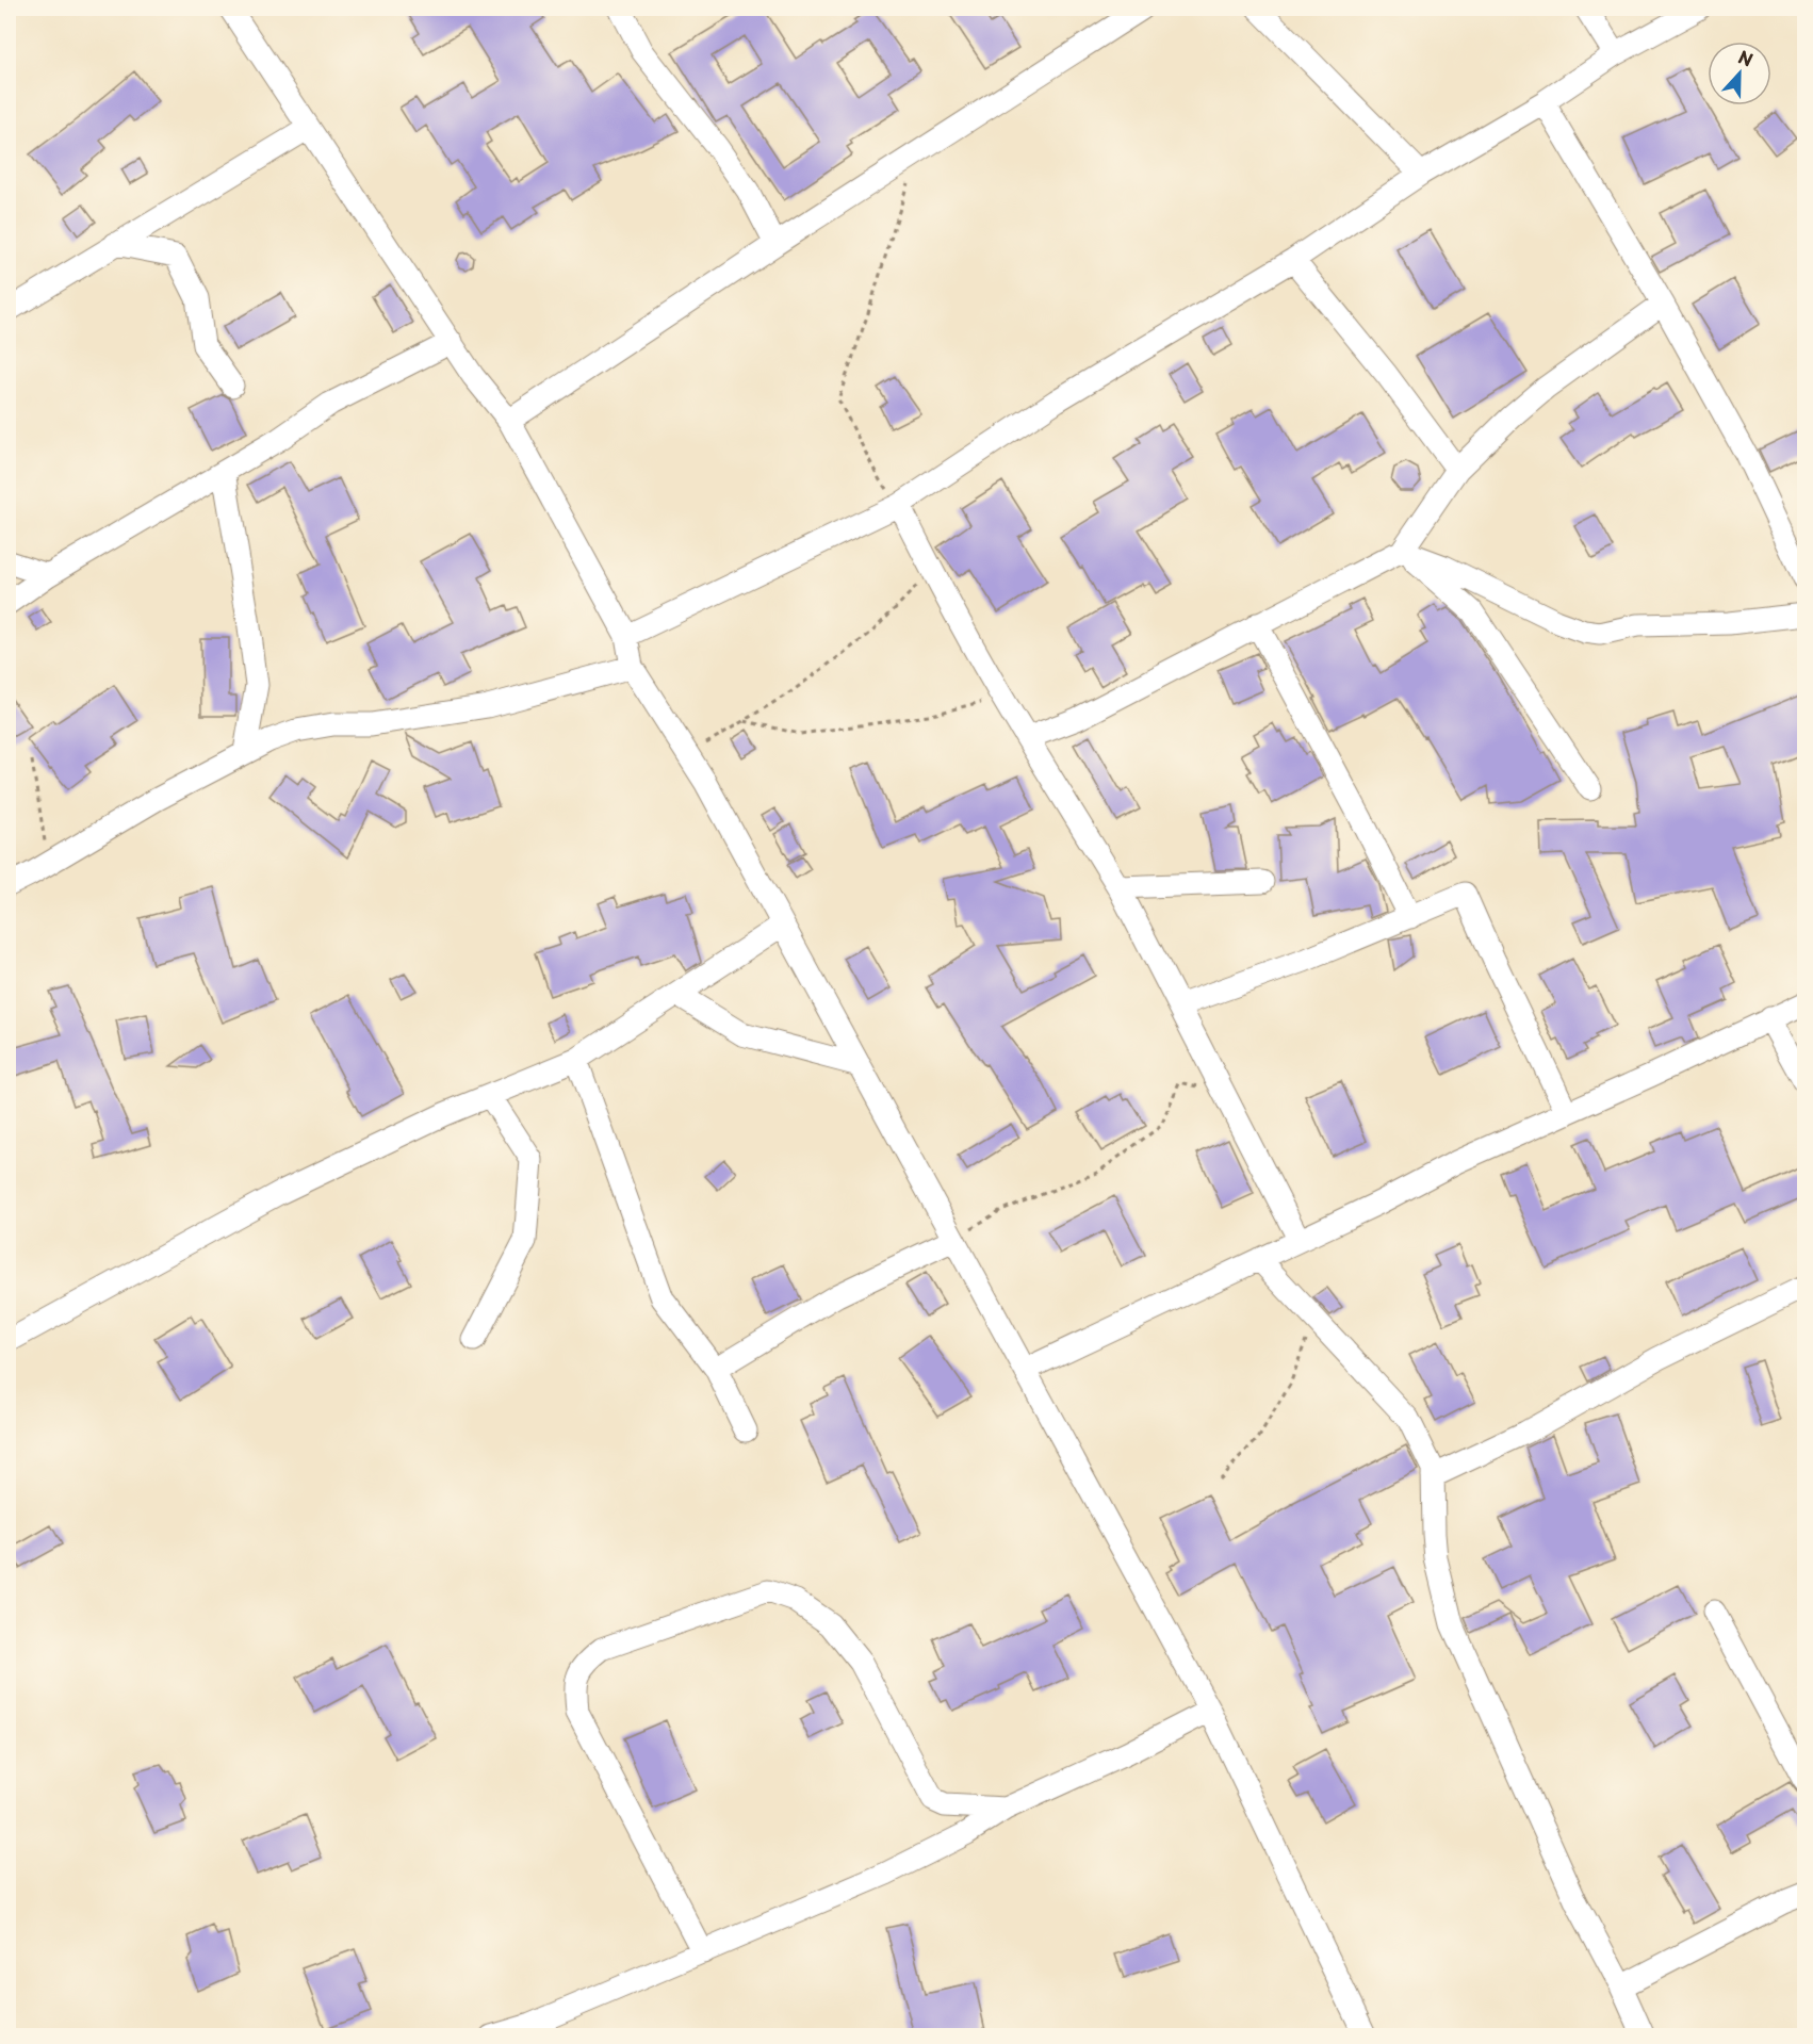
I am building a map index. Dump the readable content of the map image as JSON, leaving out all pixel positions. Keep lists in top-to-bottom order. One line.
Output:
{"north":"top"}
